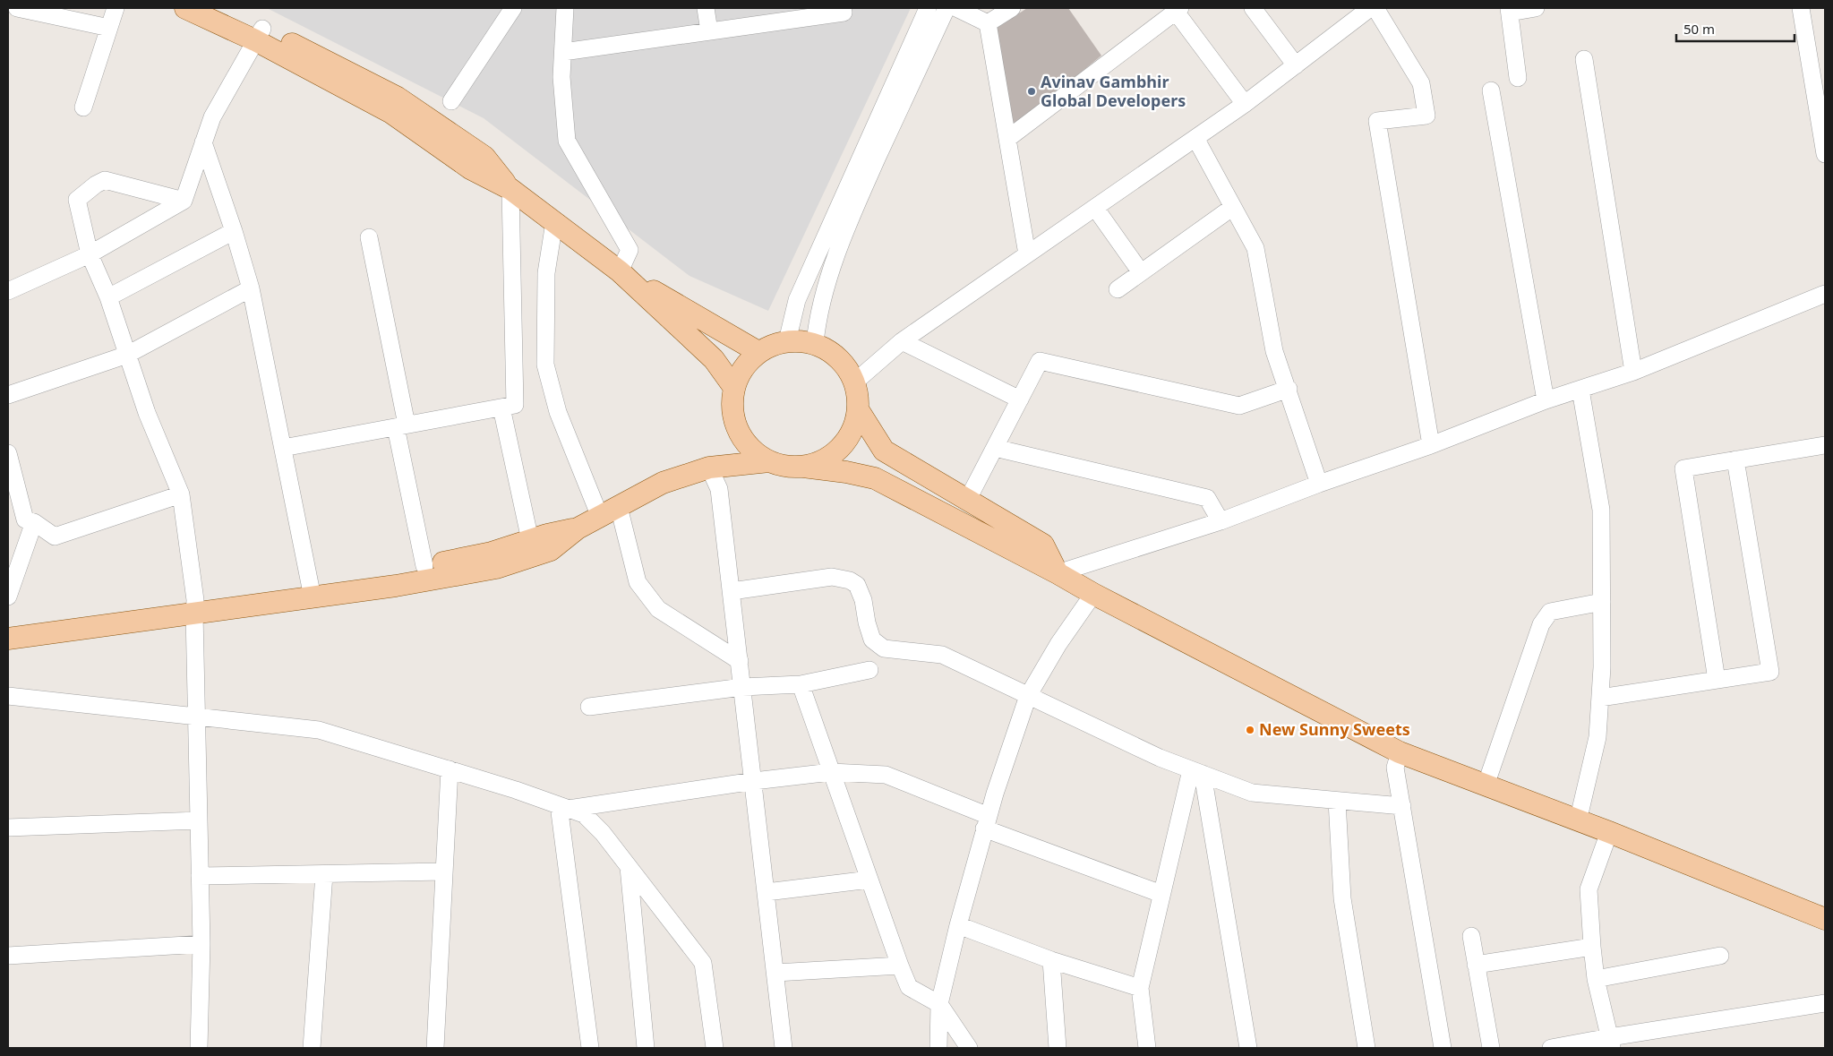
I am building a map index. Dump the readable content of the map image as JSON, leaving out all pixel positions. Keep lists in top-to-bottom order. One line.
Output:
{"places":["Avinav Gambhir Global Developers","New Sunny Sweets"],"scale_bar":"50 m"}
